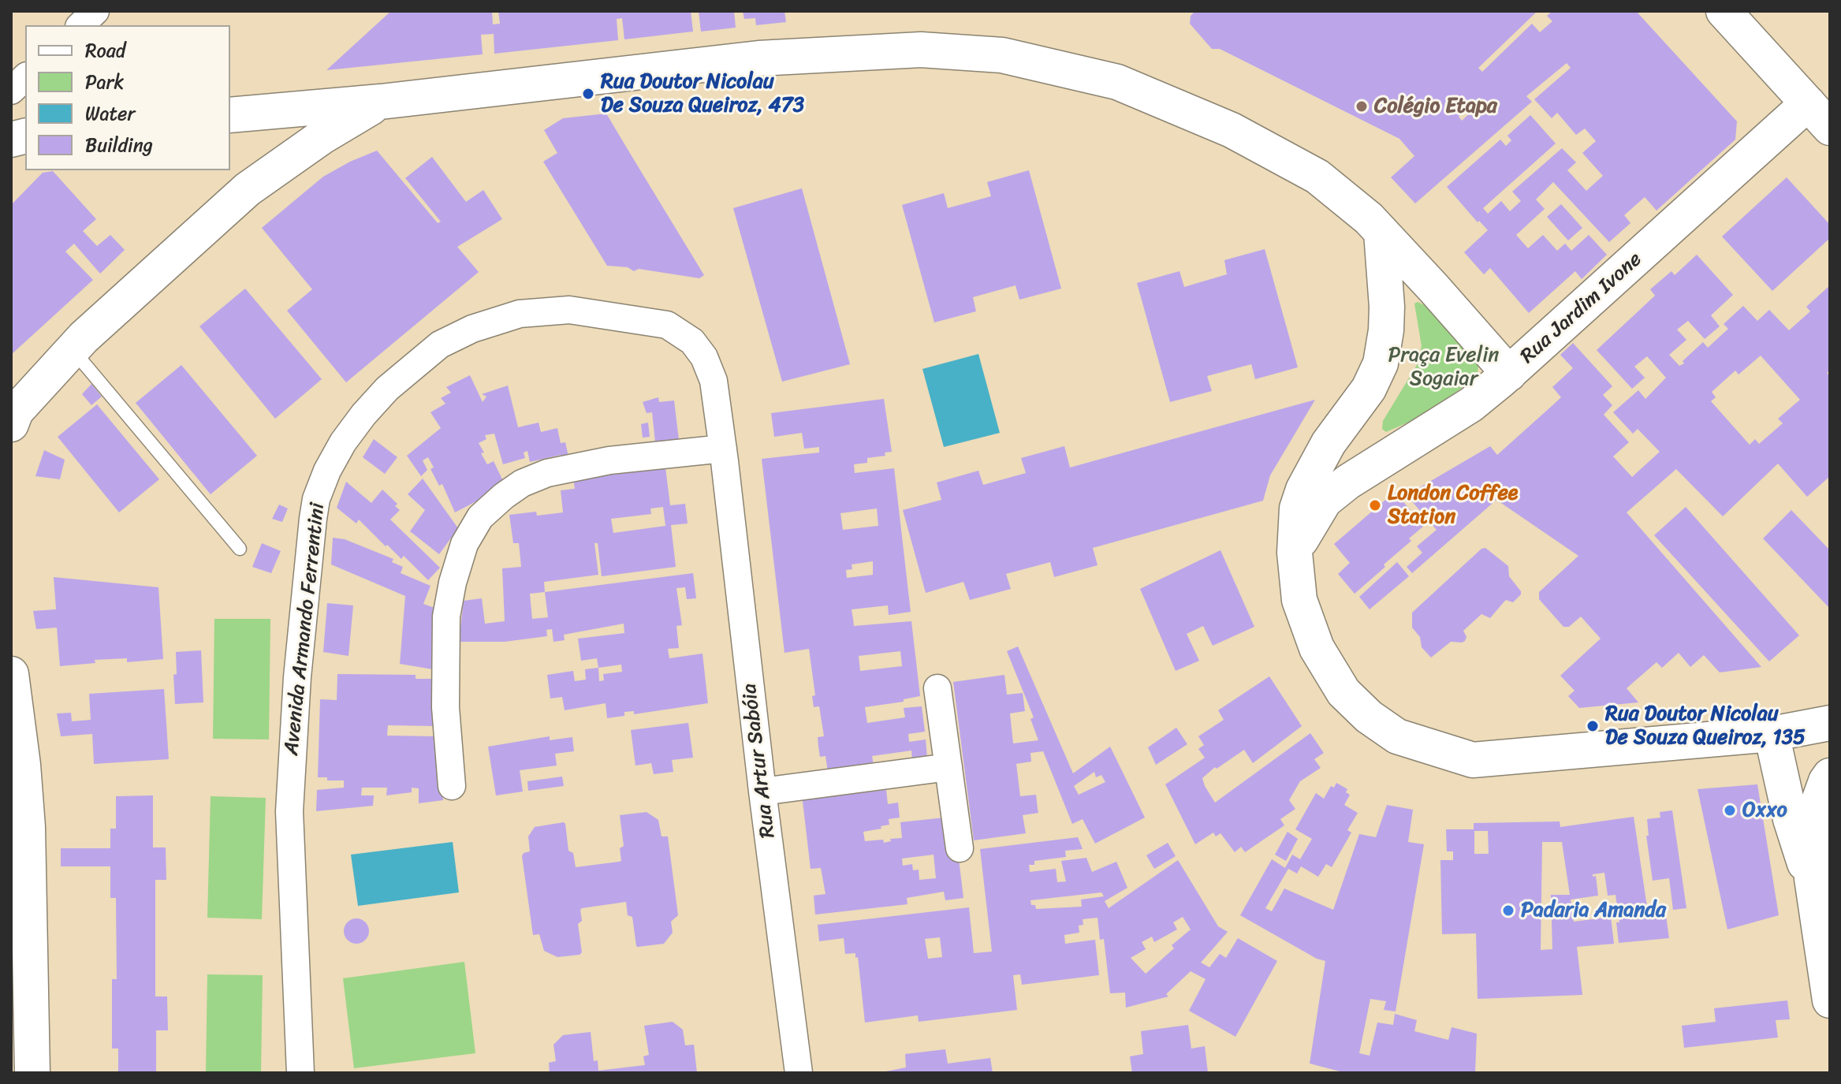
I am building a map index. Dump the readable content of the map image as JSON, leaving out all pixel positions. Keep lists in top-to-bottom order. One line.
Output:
{"streets":{"street":["Rua Jardim Ivone","Avenida Armando Ferrentini","Rua Artur Sabóia"]},"crossings":[["Avenida Armando Ferrentini","Rua Artur Sabóia"]],"parks":["Praça Evelin Sogaiar"],"places":["Rua Doutor Nicolau De Souza Queiroz, 473","Colégio Etapa","London Coffee Station","Rua Doutor Nicolau De Souza Queiroz, 135","Oxxo","Padaria Amanda"],"legend":["Road","Park","Water","Building"]}
